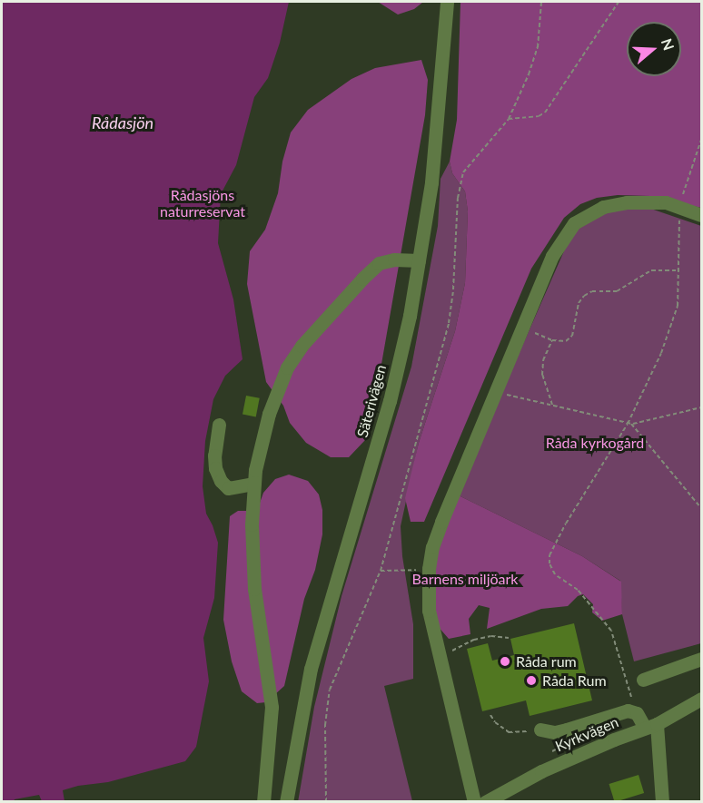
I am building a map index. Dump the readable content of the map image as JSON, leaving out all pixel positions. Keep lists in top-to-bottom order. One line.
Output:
{"streets":{"street":["Säterivägen","Kyrkvägen"]},"water":["Rådasjön"],"parks":["Rådasjöns naturreservat","Råda kyrkogård","Barnens miljöark"],"places":["Råda rum","Råda Rum"],"north":"right"}
